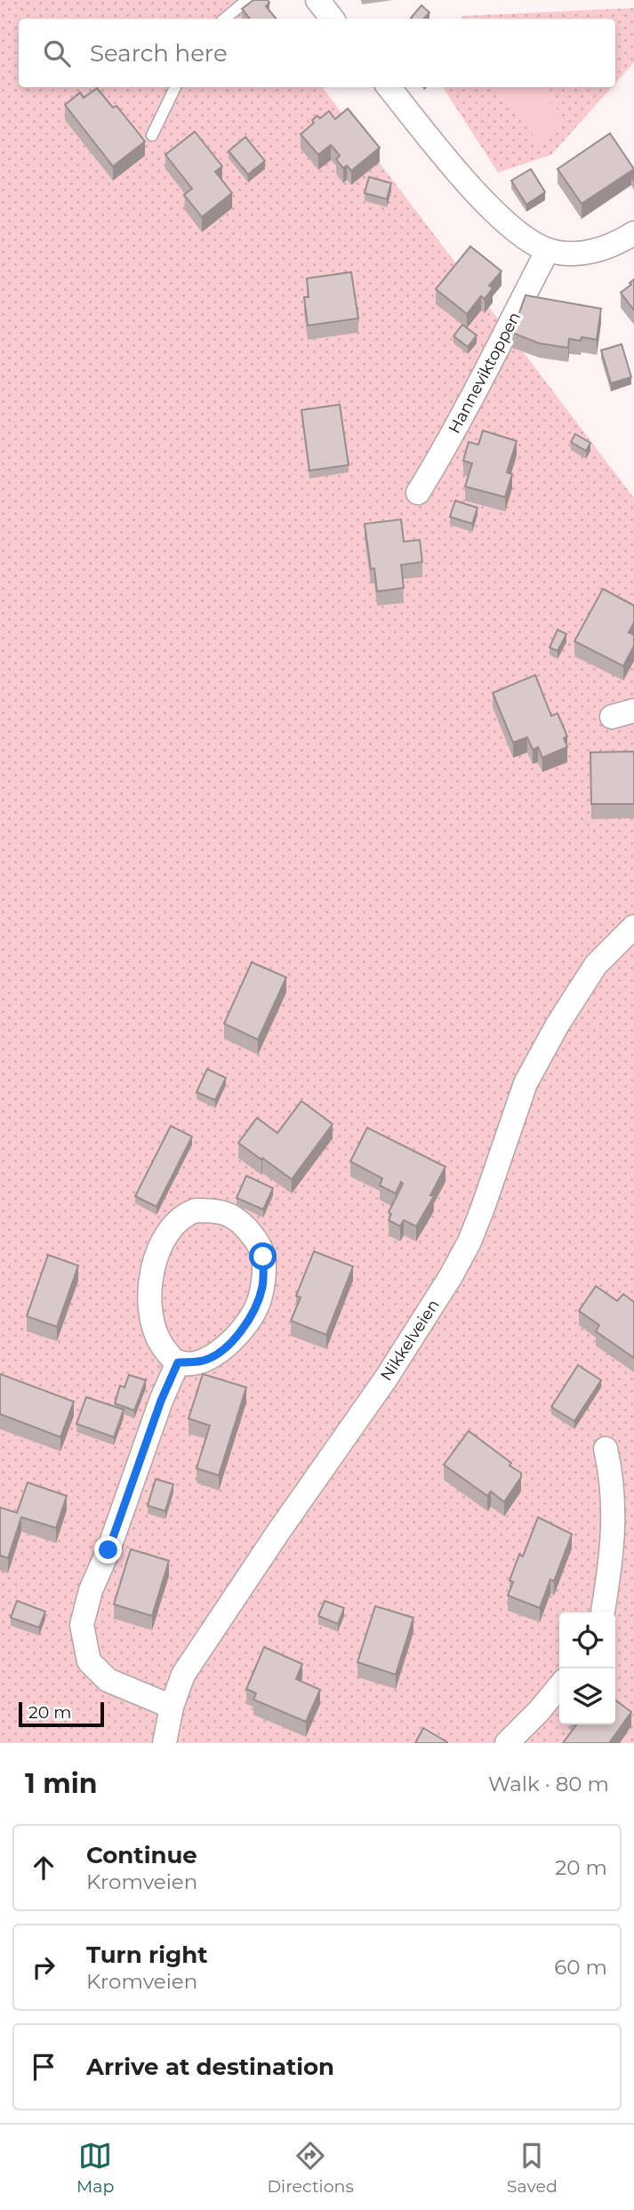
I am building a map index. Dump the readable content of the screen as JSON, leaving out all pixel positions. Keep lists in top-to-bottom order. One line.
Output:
{"streets":{"street":["Hanneviktoppen","Nikkelveien"]},"scale_bar":"20 m","page":{"search":"Search here","scale":"20 m","heading":["1 min","Walk · 80 m"],"list":[["Continue","Kromveien","20 m"],["Turn right","Kromveien","60 m"],"Arrive at destination"],"nav":["Map","Directions","Saved"]}}
